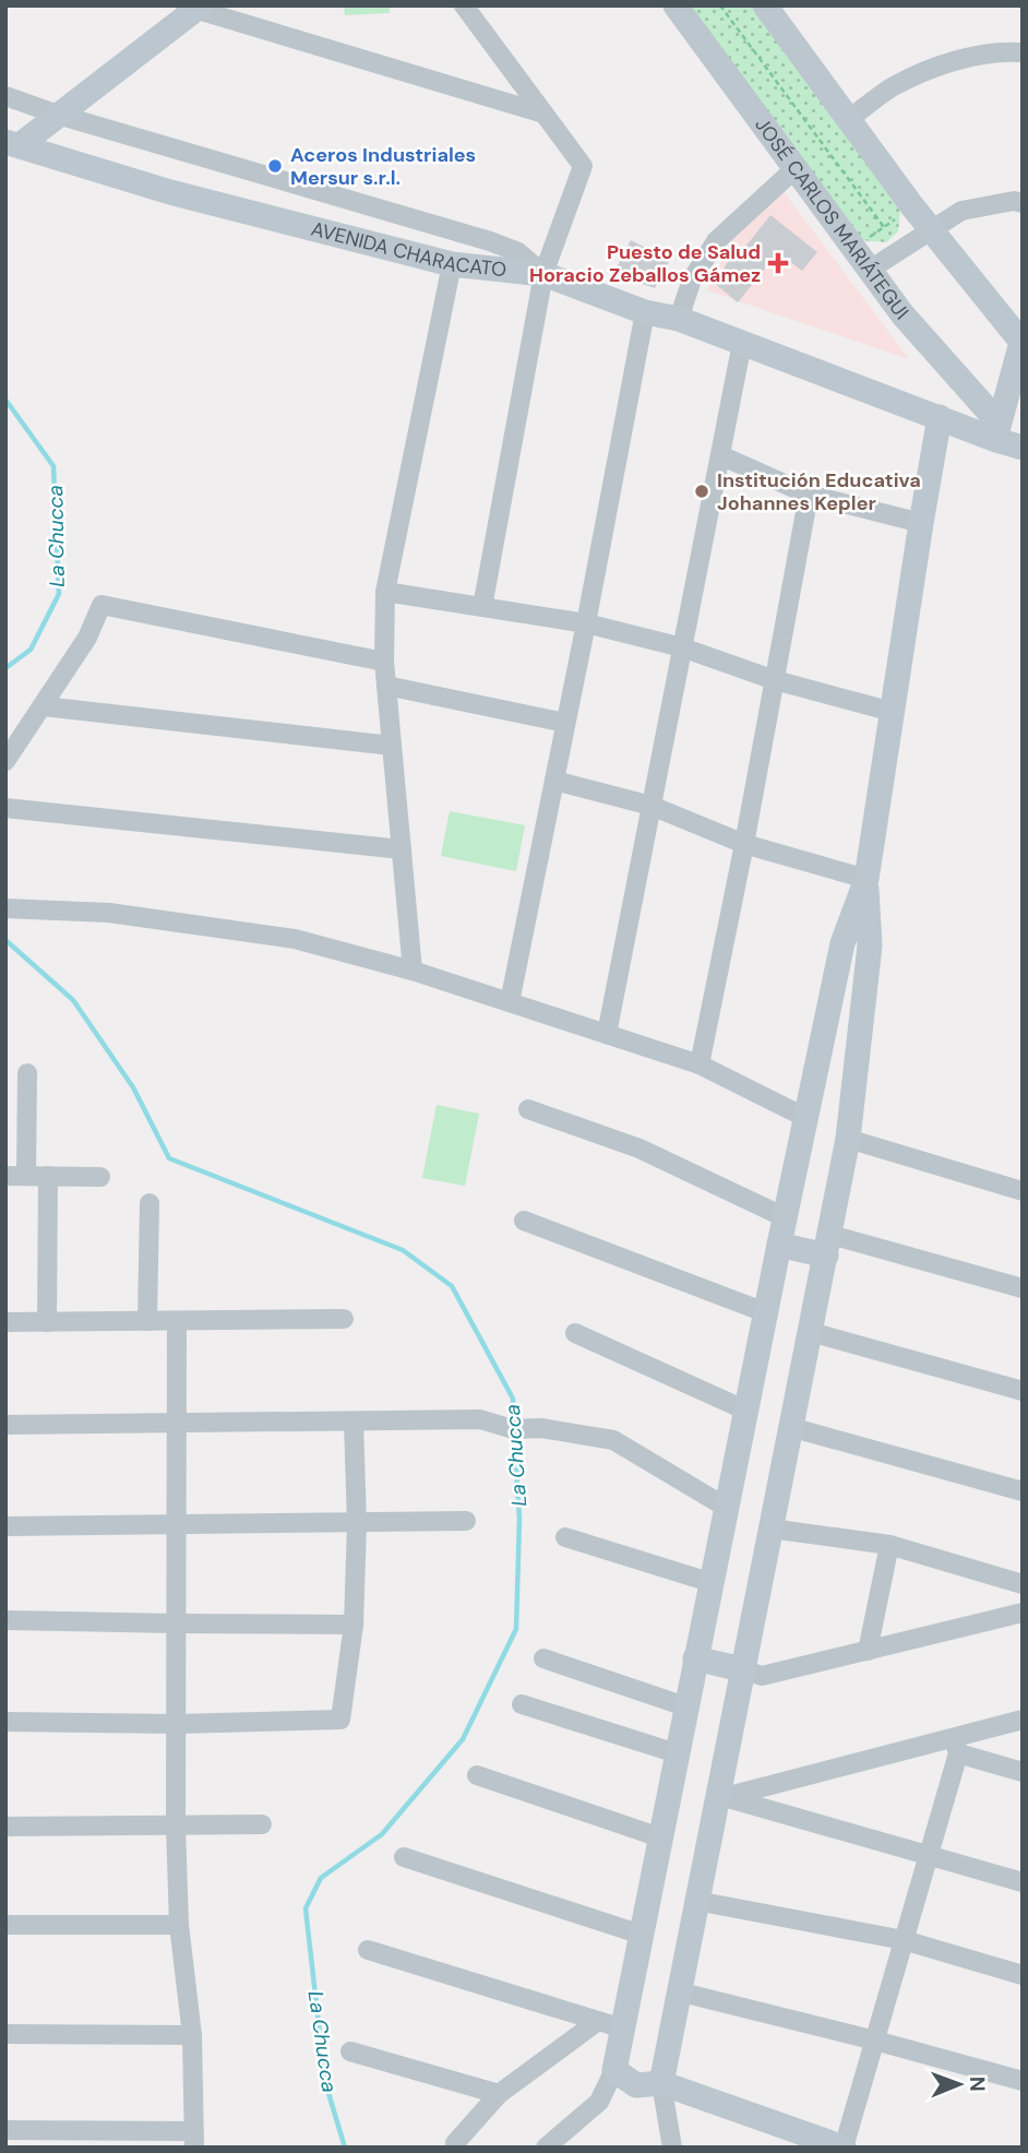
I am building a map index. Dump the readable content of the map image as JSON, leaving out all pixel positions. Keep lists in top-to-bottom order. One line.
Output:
{"streets":{"street":["JOSÉ CARLOS MARIÁTEGUI","AVENIDA CHARACATO"]},"crossings":[["JOSÉ CARLOS MARIÁTEGUI","AVENIDA CHARACATO"]],"water":["La Chucca"],"places":{"other":["Aceros Industriales Mersur s.r.l.","Institución Educativa Johannes Kepler"],"health":["Puesto de Salud Horacio Zeballos Gámez"]},"north":"right"}
